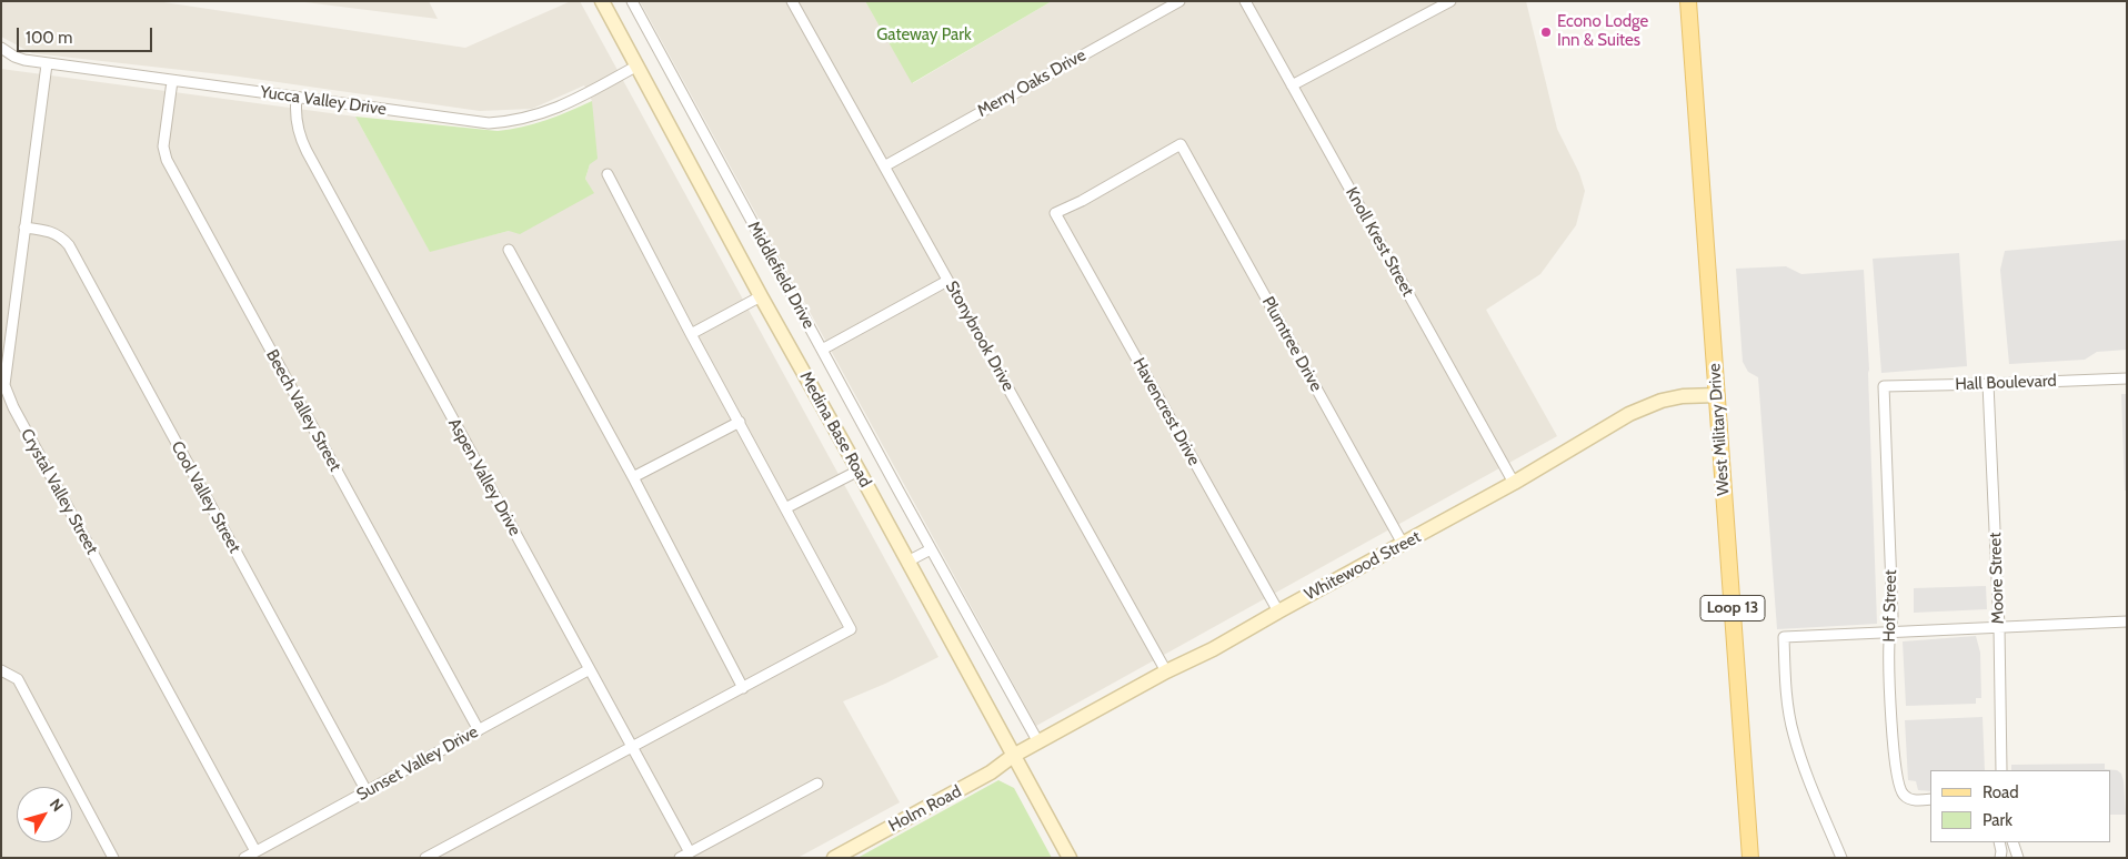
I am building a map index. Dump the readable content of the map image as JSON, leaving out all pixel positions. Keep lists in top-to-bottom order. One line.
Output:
{"streets":{"main road":["West Military Drive","Loop 13"],"street":["Merry Oaks Drive","Yucca Valley Drive","Knoll Krest Street","Middlefield Drive","Stonybrook Drive","Plumtree Drive","Hall Boulevard","Beech Valley Street","Havencrest Drive","Medina Base Road","Aspen Valley Drive","Crystal Valley Street","Cool Valley Street","Whitewood Street","Moore Street","Hof Street","Sunset Valley Drive","Holm Road"]},"crossings":[["Merry Oaks Drive","Stonybrook Drive"],["Yucca Valley Drive","Beech Valley Street"],["Yucca Valley Drive","Medina Base Road"],["Yucca Valley Drive","Aspen Valley Drive"],["Yucca Valley Drive","Crystal Valley Street"],["Knoll Krest Street","Whitewood Street"],["Middlefield Drive","Whitewood Street"],["Stonybrook Drive","Whitewood Street"],["Plumtree Drive","Havencrest Drive"],["Plumtree Drive","Whitewood Street"],["Hall Boulevard","Moore Street"],["Hall Boulevard","Hof Street"],["Beech Valley Street","Sunset Valley Drive"],["Havencrest Drive","Whitewood Street"],["Medina Base Road","Whitewood Street"],["Medina Base Road","Holm Road"],["West Military Drive","Whitewood Street"],["Aspen Valley Drive","Sunset Valley Drive"],["Crystal Valley Street","Cool Valley Street"],["Crystal Valley Street","Sunset Valley Drive"],["Cool Valley Street","Sunset Valley Drive"],["Whitewood Street","Holm Road"]],"parks":["Gateway Park"],"places":["Econo Lodge Inn & Suites"],"legend":["Road","Park"],"scale_bar":"100 m","north":"top right"}
